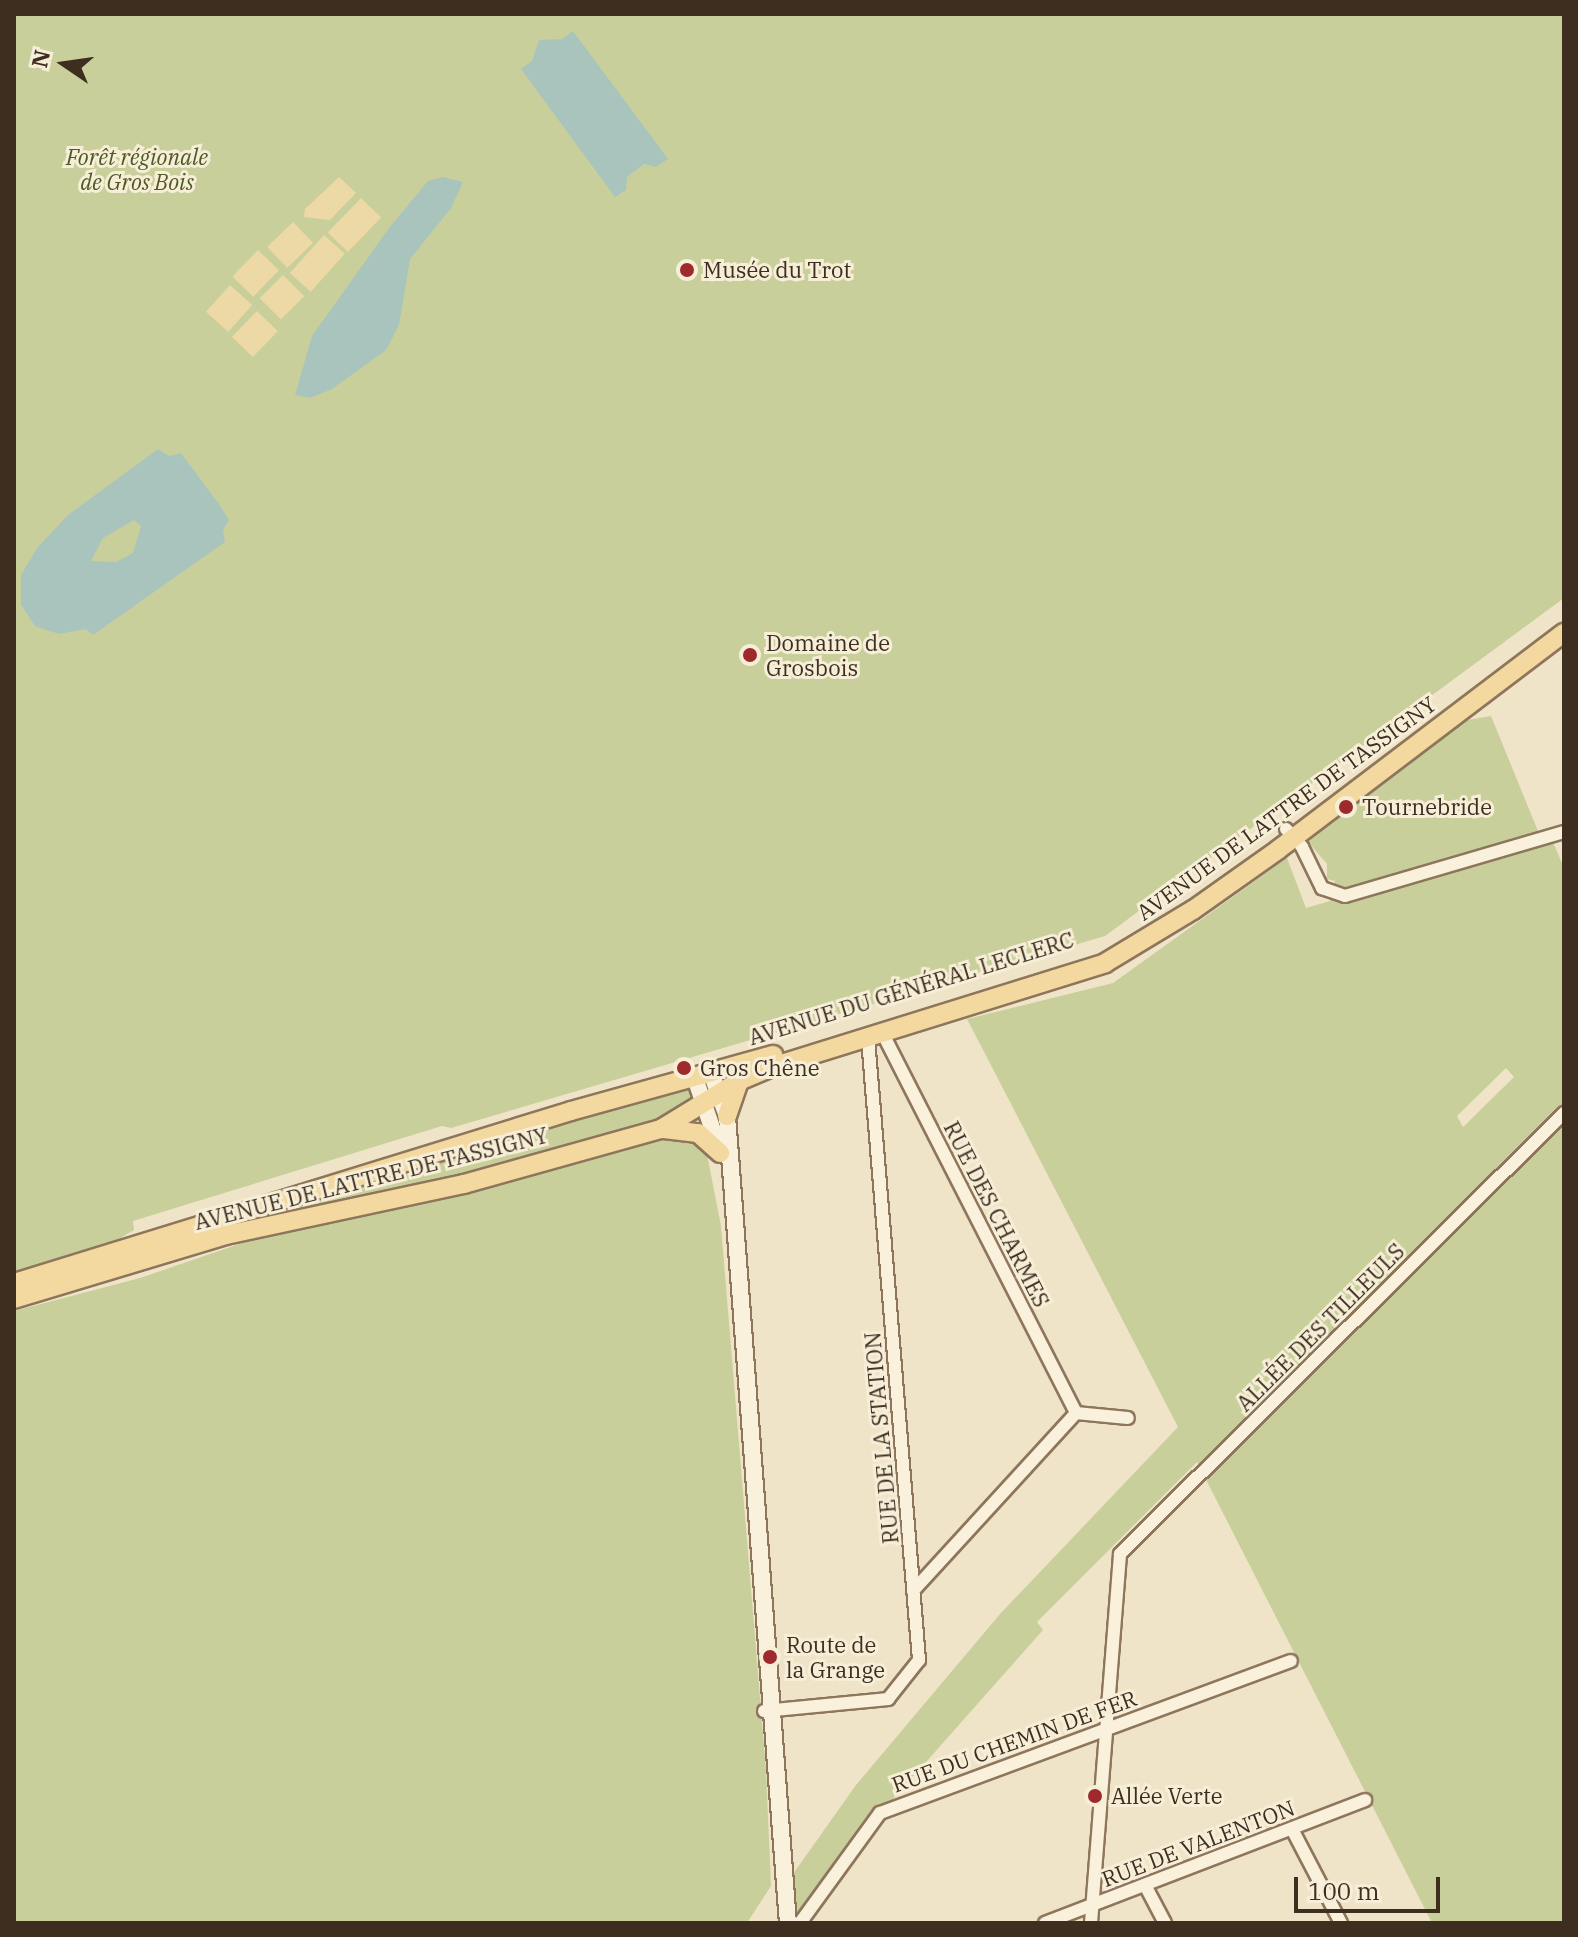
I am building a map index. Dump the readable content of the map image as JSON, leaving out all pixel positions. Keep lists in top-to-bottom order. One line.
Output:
{"streets":{"main road":["AVENUE DE LATTRE DE TASSIGNY","AVENUE DU GÉNÉRAL LECLERC"],"street":["RUE DES CHARMES","ALLÉE DES TILLEULS","RUE DE LA STATION","RUE DU CHEMIN DE FER","RUE DE VALENTON"]},"crossings":[["AVENUE DE LATTRE DE TASSIGNY","AVENUE DU GÉNÉRAL LECLERC"],["AVENUE DE LATTRE DE TASSIGNY","RUE DES CHARMES"],["AVENUE DE LATTRE DE TASSIGNY","RUE DE LA STATION"],["RUE DES CHARMES","RUE DE LA STATION"],["ALLÉE DES TILLEULS","RUE DU CHEMIN DE FER"]],"parks":["Forêt régionale de Gros Bois"],"places":["Musée du Trot","Domaine de Grosbois","Tournebride","Gros Chêne","Route de la Grange","Allée Verte"],"scale_bar":"100 m","north":"left"}
